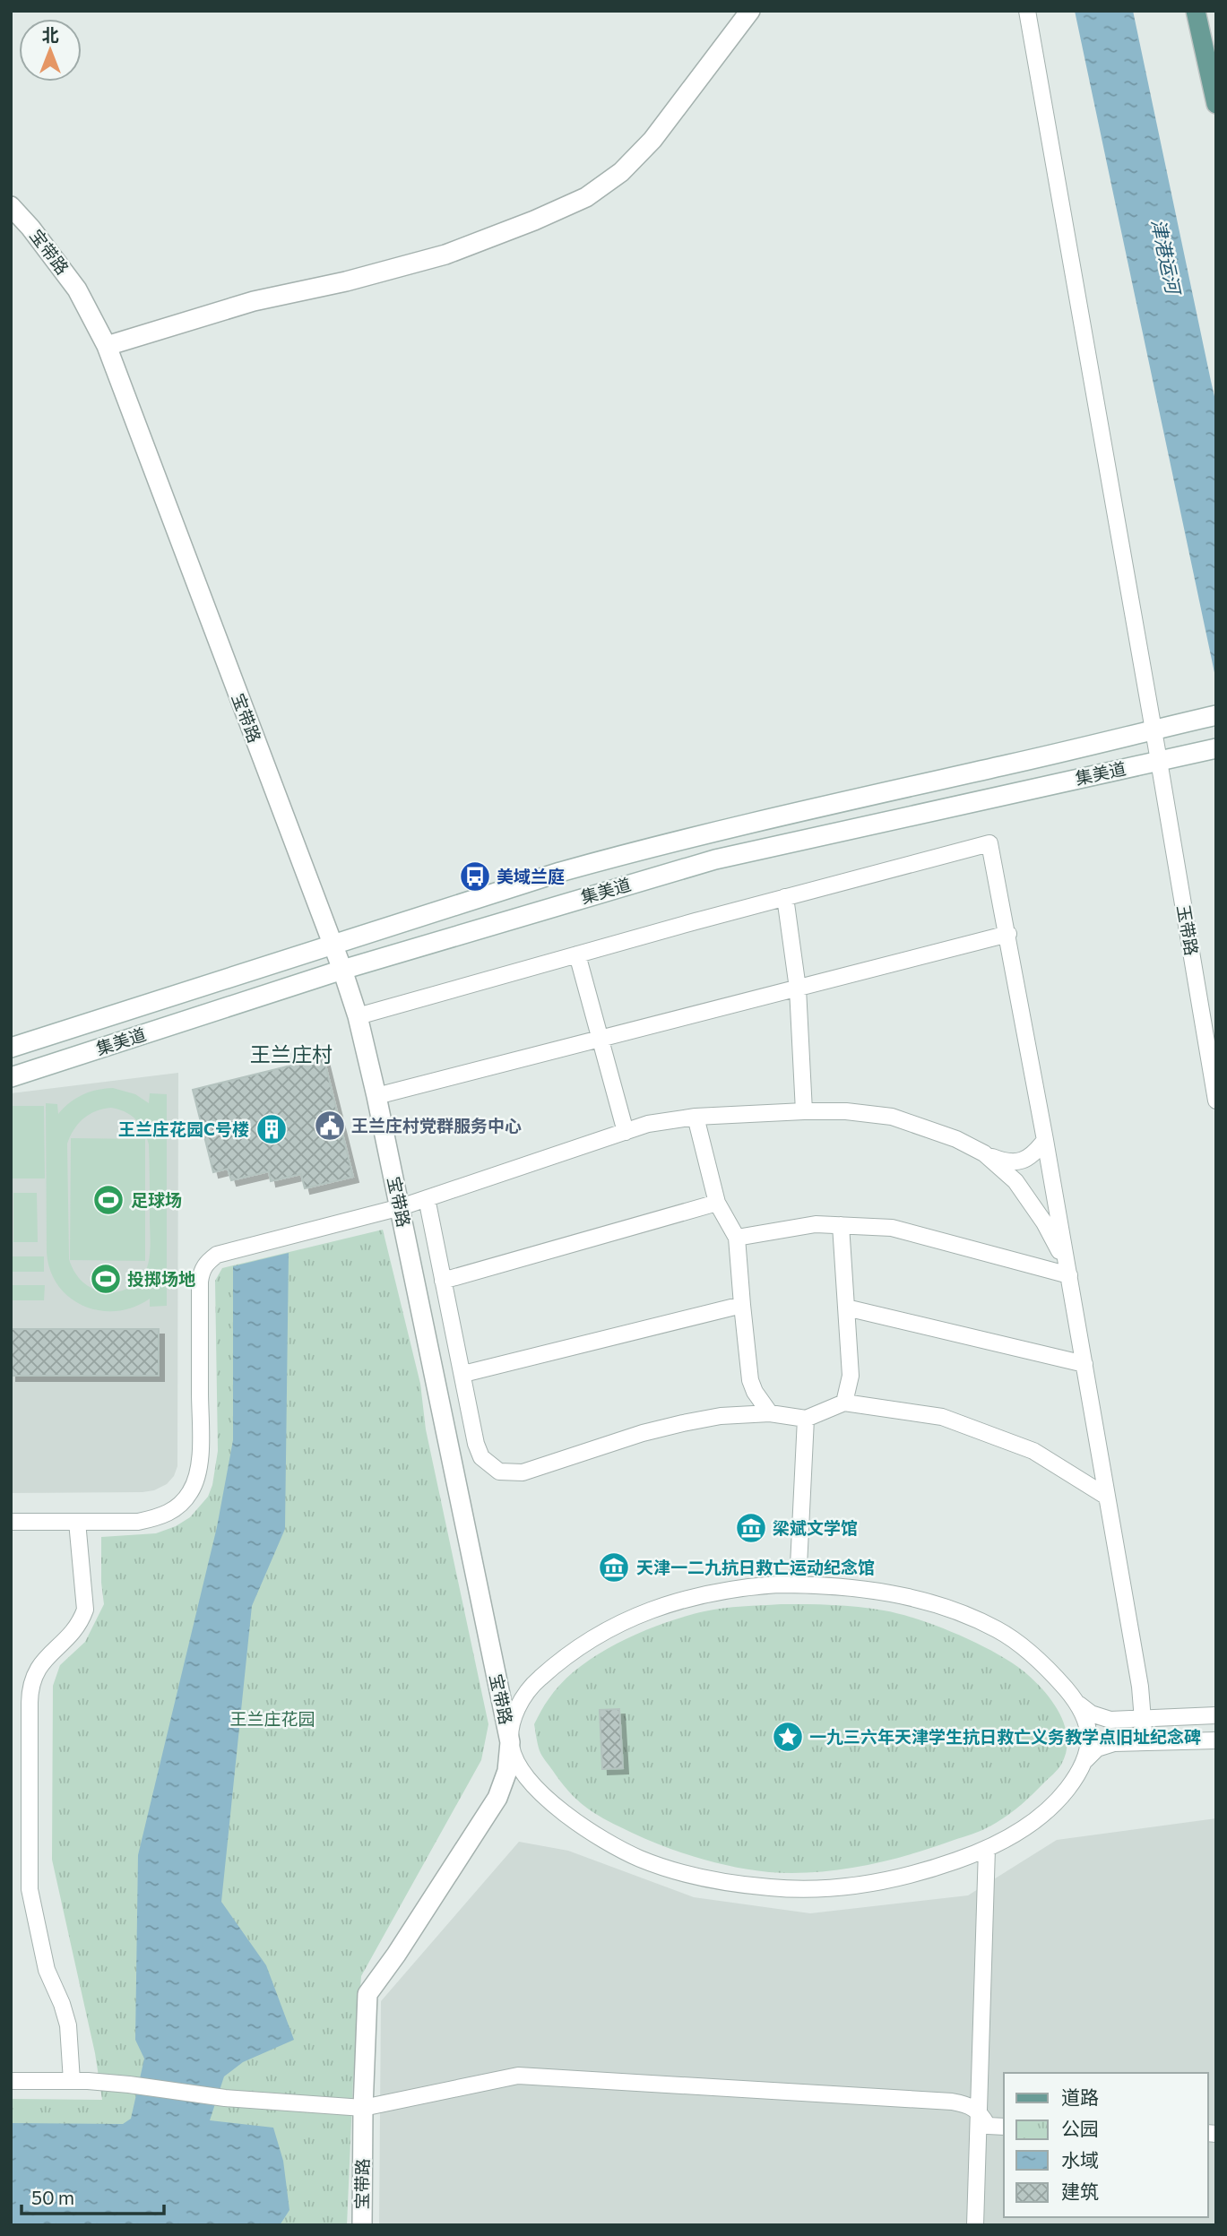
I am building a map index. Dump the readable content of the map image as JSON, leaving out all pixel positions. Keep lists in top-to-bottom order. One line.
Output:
{"streets":{"street":["宝带路","集美道","玉带路"]},"crossings":[["宝带路","集美道"],["集美道","玉带路"]],"districts":["王兰庄村"],"water":["津港运河"],"parks":["王兰庄花园"],"places":{"bus stop":["美域兰庭"],"public building":["王兰庄村党群服务中心"],"building":["王兰庄花园C号楼"],"sports":["足球场","投掷场地"],"museum":["梁斌文学馆","天津一二九抗日救亡运动纪念馆"],"place":["一九三六年天津学生抗日救亡义务教学点旧址纪念碑"]},"legend":["道路","公园","水域","建筑"],"scale_bar":"50 m","north":"top"}
